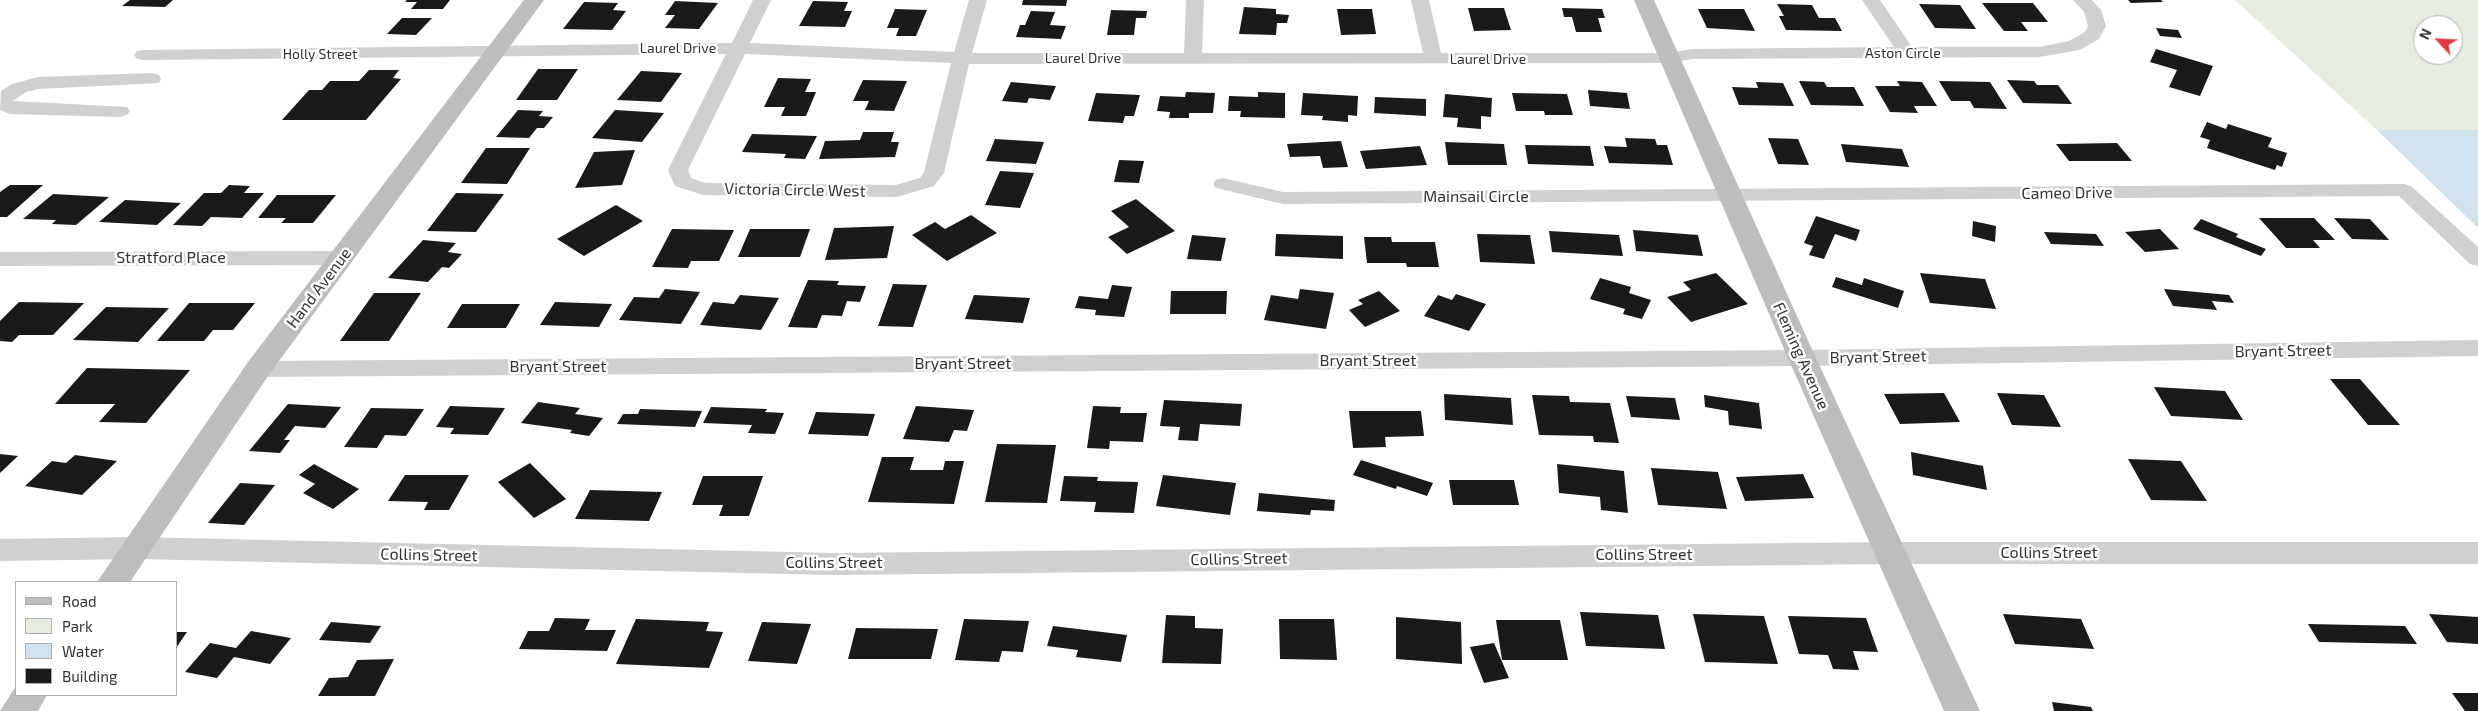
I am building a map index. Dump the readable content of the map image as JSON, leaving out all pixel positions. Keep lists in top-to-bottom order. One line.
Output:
{"streets":{"street":["Laurel Drive","Aston Circle","Holly Street","Victoria Circle West","Cameo Drive","Mainsail Circle","Stratford Place","Hand Avenue","Bryant Street","Fleming Avenue","Collins Street"]},"crossings":[["Laurel Drive","Aston Circle"],["Laurel Drive","Holly Street"],["Laurel Drive","Victoria Circle West"],["Laurel Drive","Hand Avenue"],["Laurel Drive","Fleming Avenue"],["Aston Circle","Fleming Avenue"],["Holly Street","Hand Avenue"],["Cameo Drive","Mainsail Circle"],["Cameo Drive","Fleming Avenue"],["Mainsail Circle","Fleming Avenue"],["Stratford Place","Hand Avenue"],["Hand Avenue","Bryant Street"],["Hand Avenue","Collins Street"],["Bryant Street","Fleming Avenue"],["Fleming Avenue","Collins Street"]],"legend":["Road","Park","Water","Building"],"north":"top left"}
